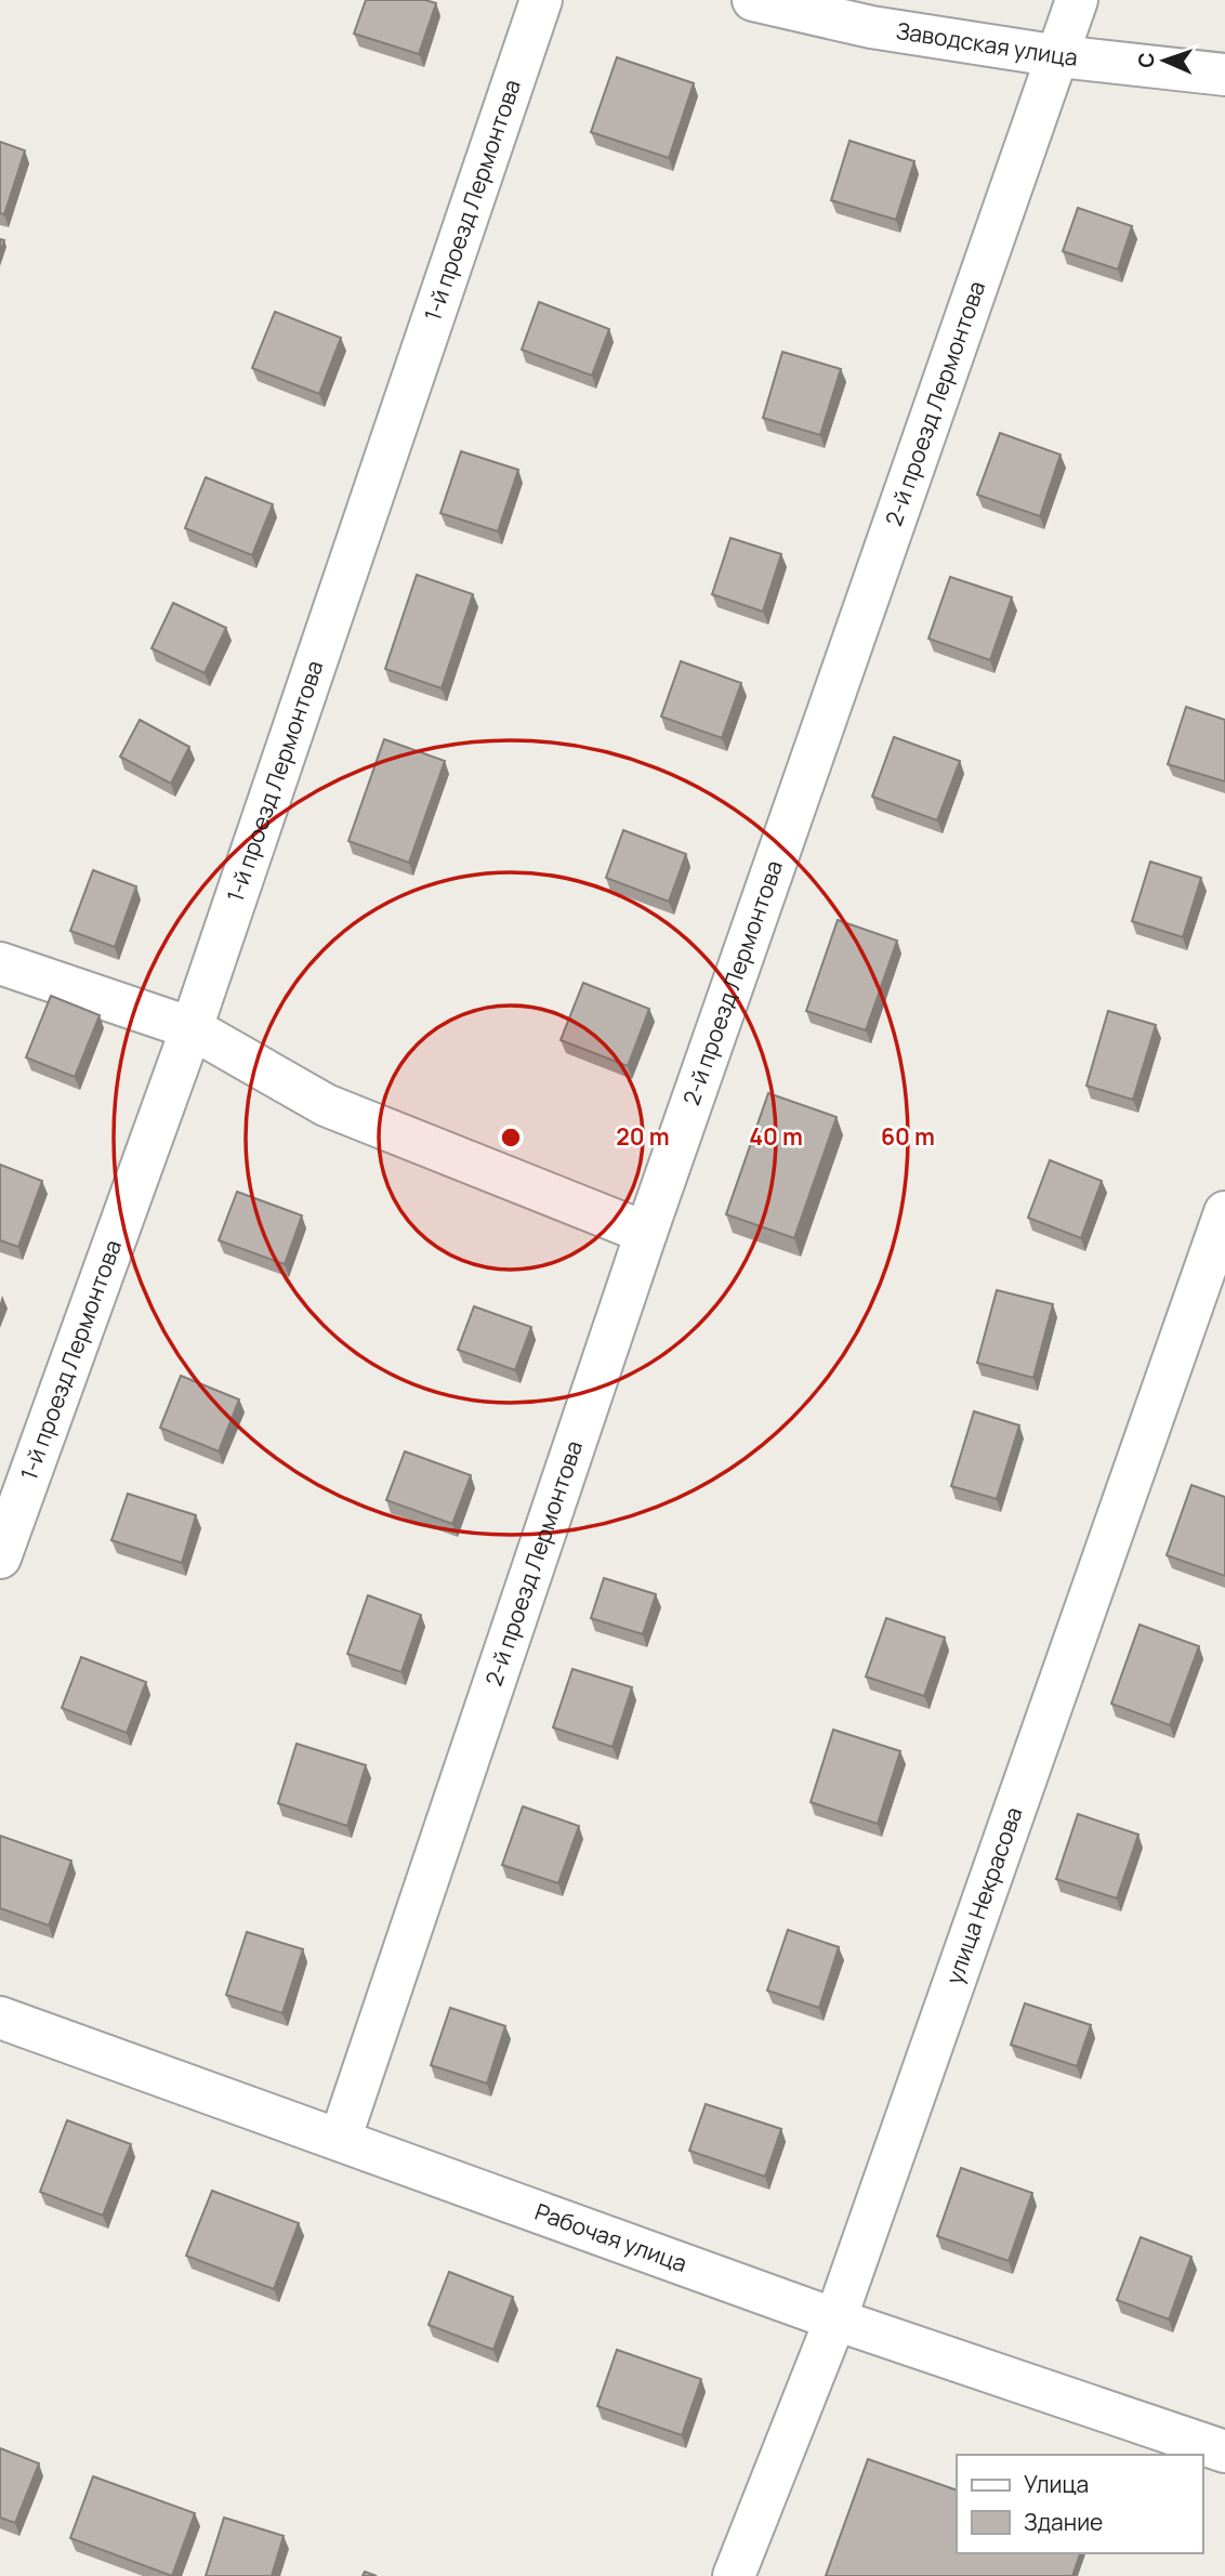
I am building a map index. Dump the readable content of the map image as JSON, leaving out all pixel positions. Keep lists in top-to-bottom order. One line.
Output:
{"streets":{"street":["Заводская улица","1-й проезд Лермонтова","2-й проезд Лермонтова","улица Некрасова","Рабочая улица"]},"crossings":[["Заводская улица","2-й проезд Лермонтова"],["2-й проезд Лермонтова","Рабочая улица"],["улица Некрасова","Рабочая улица"]],"legend":["Улица","Здание"],"north":"left","rings":["20 m","40 m","60 m"]}
